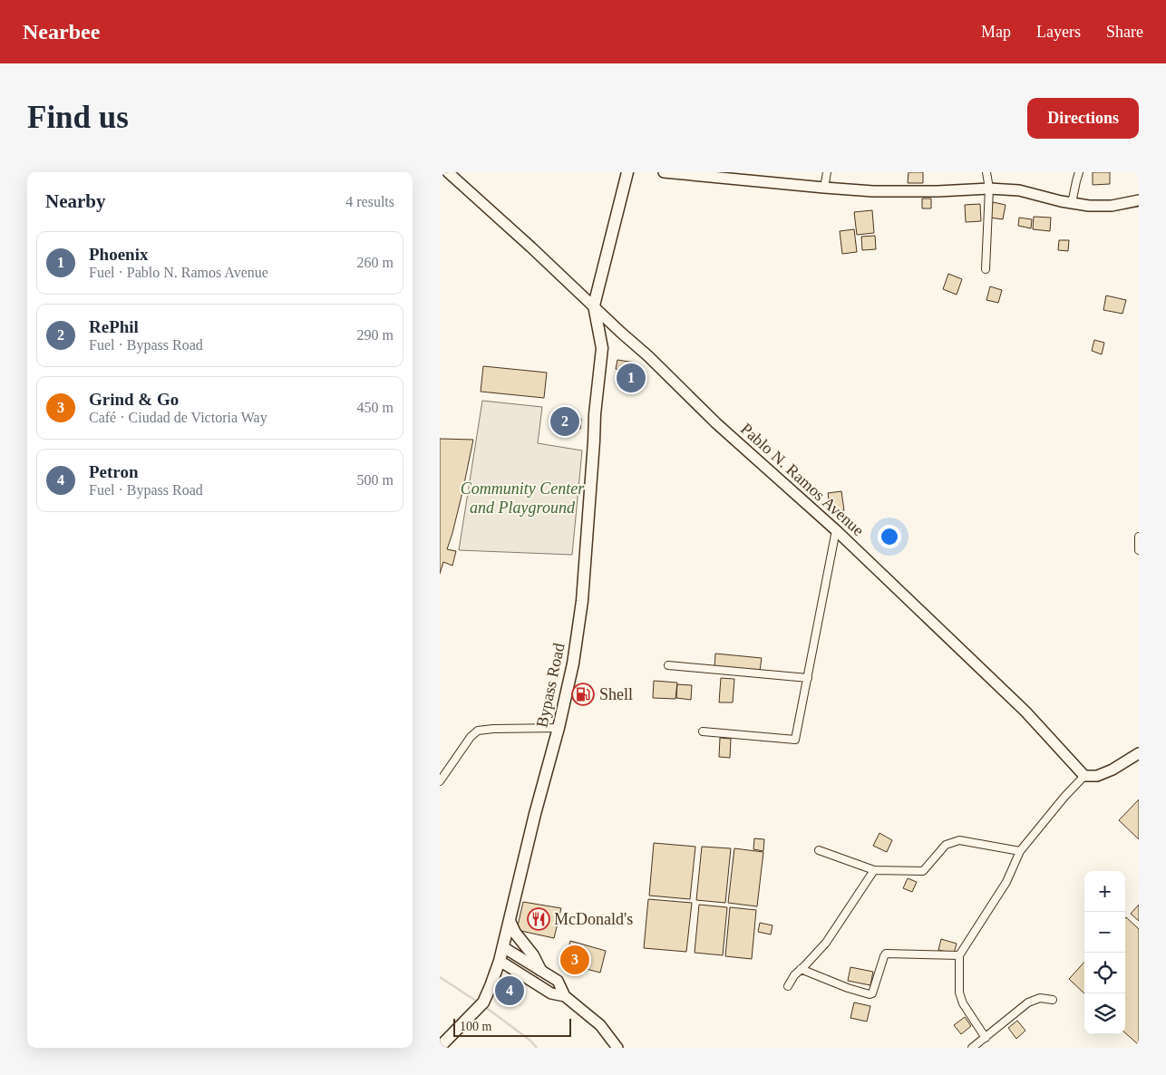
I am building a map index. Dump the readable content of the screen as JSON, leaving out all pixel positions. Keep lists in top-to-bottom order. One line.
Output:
{"streets":{"main road":["Bypass Road"],"street":["Pablo N. Ramos Avenue"]},"crossings":[["Pablo N. Ramos Avenue","Bypass Road"]],"parks":["Community Center and Playground"],"places":{"fuel station":["Shell"],"restaurant":["McDonald's"]},"scale_bar":"100 m","page":{"header":"Nearbee","nav":["Map","Layers","Share"],"buttons":"Directions","title":"Find us","heading":["Nearby","4 results"],"list":[{"mark":"1","name":"Phoenix","note":"Fuel · Pablo N. Ramos Avenue","value":"260 m"},{"mark":"2","name":"RePhil","note":"Fuel · Bypass Road","value":"290 m"},{"mark":"3","name":"Grind & Go","note":"Café · Ciudad de Victoria Way","value":"450 m"},{"mark":"4","name":"Petron","note":"Fuel · Bypass Road","value":"500 m"}],"pins":["1","2","3","4"],"map_buttons":["+","−"],"scale":"100 m"}}
